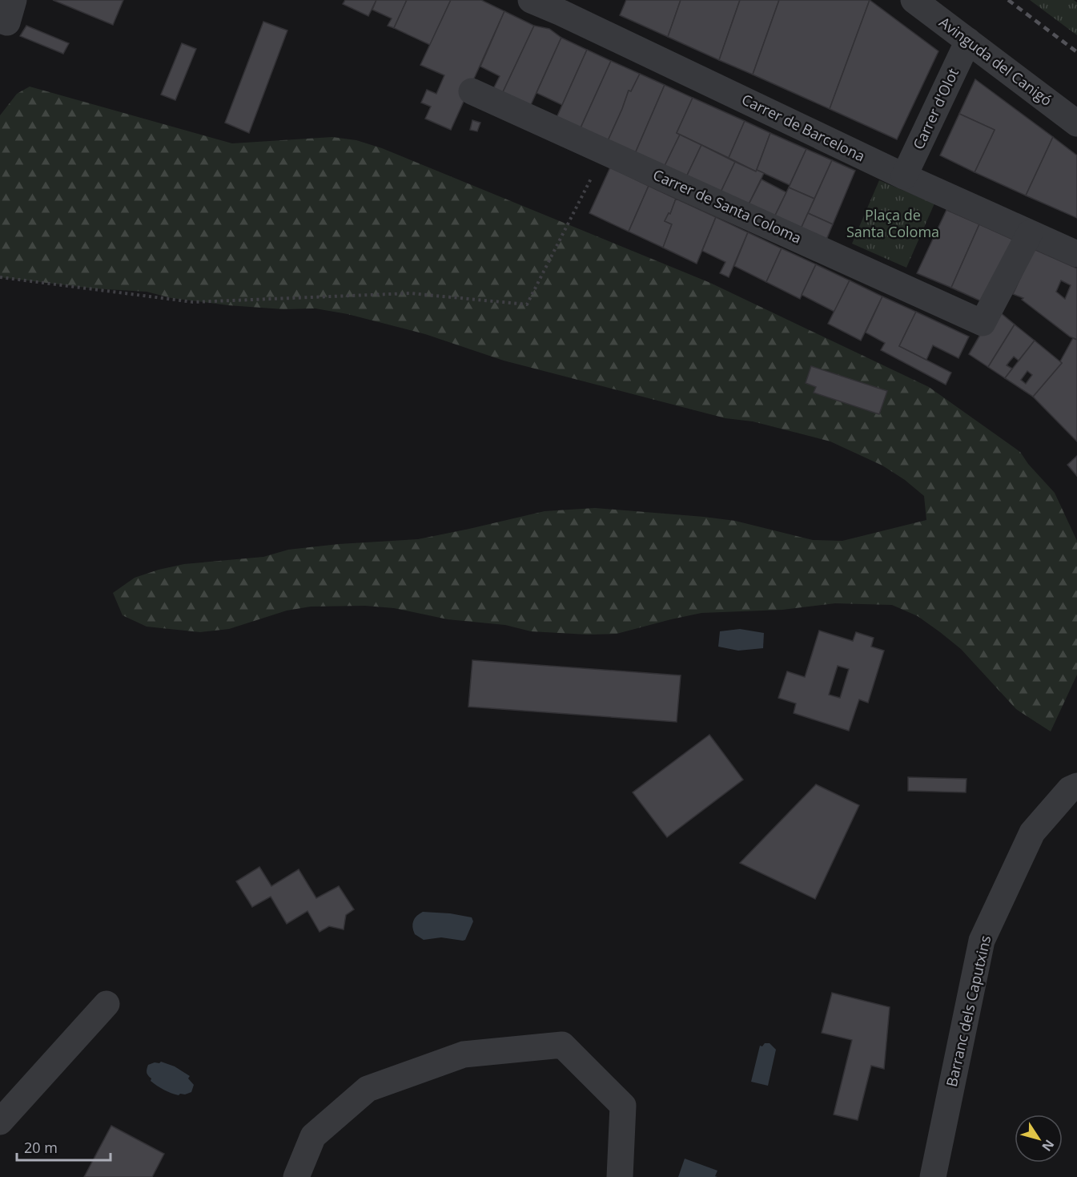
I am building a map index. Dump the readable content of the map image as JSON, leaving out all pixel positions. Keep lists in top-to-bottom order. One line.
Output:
{"streets":{"street":["Avinguda del Canigó","Carrer d'Olot","Carrer de Barcelona","Carrer de Santa Coloma","Barranc dels Caputxins"]},"crossings":[["Avinguda del Canigó","Carrer d'Olot"],["Carrer d'Olot","Carrer de Barcelona"],["Carrer de Barcelona","Carrer de Santa Coloma"]],"parks":["Plaça de Santa Coloma"],"scale_bar":"20 m","north":"bottom right"}
